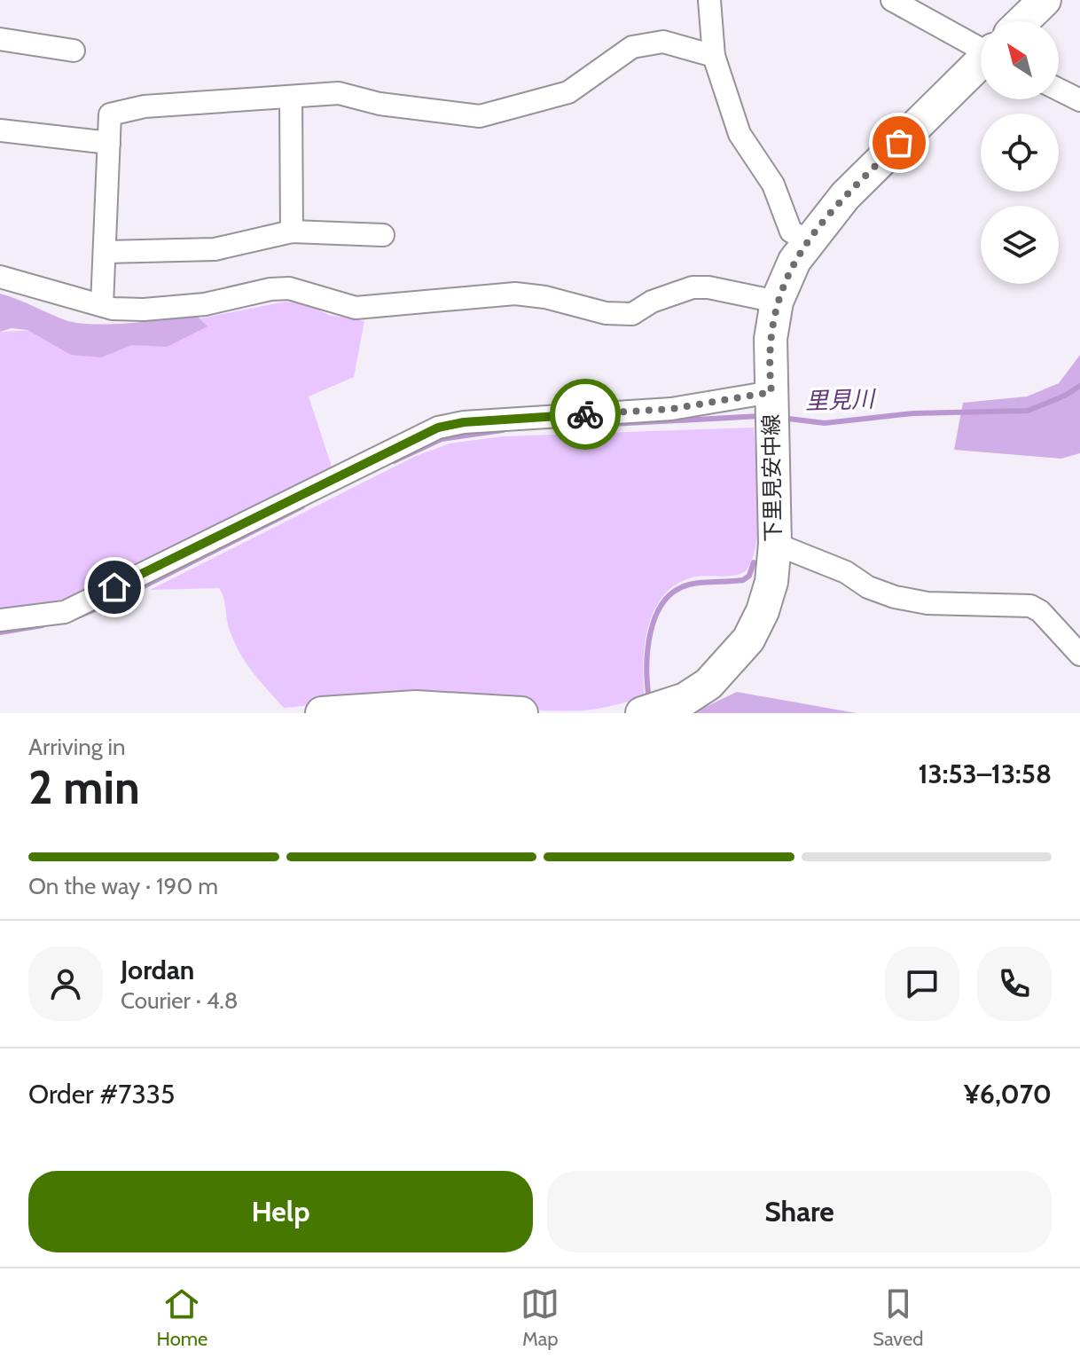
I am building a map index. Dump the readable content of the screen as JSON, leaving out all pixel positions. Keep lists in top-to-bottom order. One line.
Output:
{"streets":{"main road":["下里見安中線"]},"water":["里見川"],"north":"top left","page":{"heading":["2 min","Arriving in","13:53–13:58"],"panel":["Jordan","Courier · 4.8","Order #7335","¥6,070"],"bar":"On the way · 190 m","buttons":["Help","Share"],"tabs":["Home","Map","Saved"]}}
